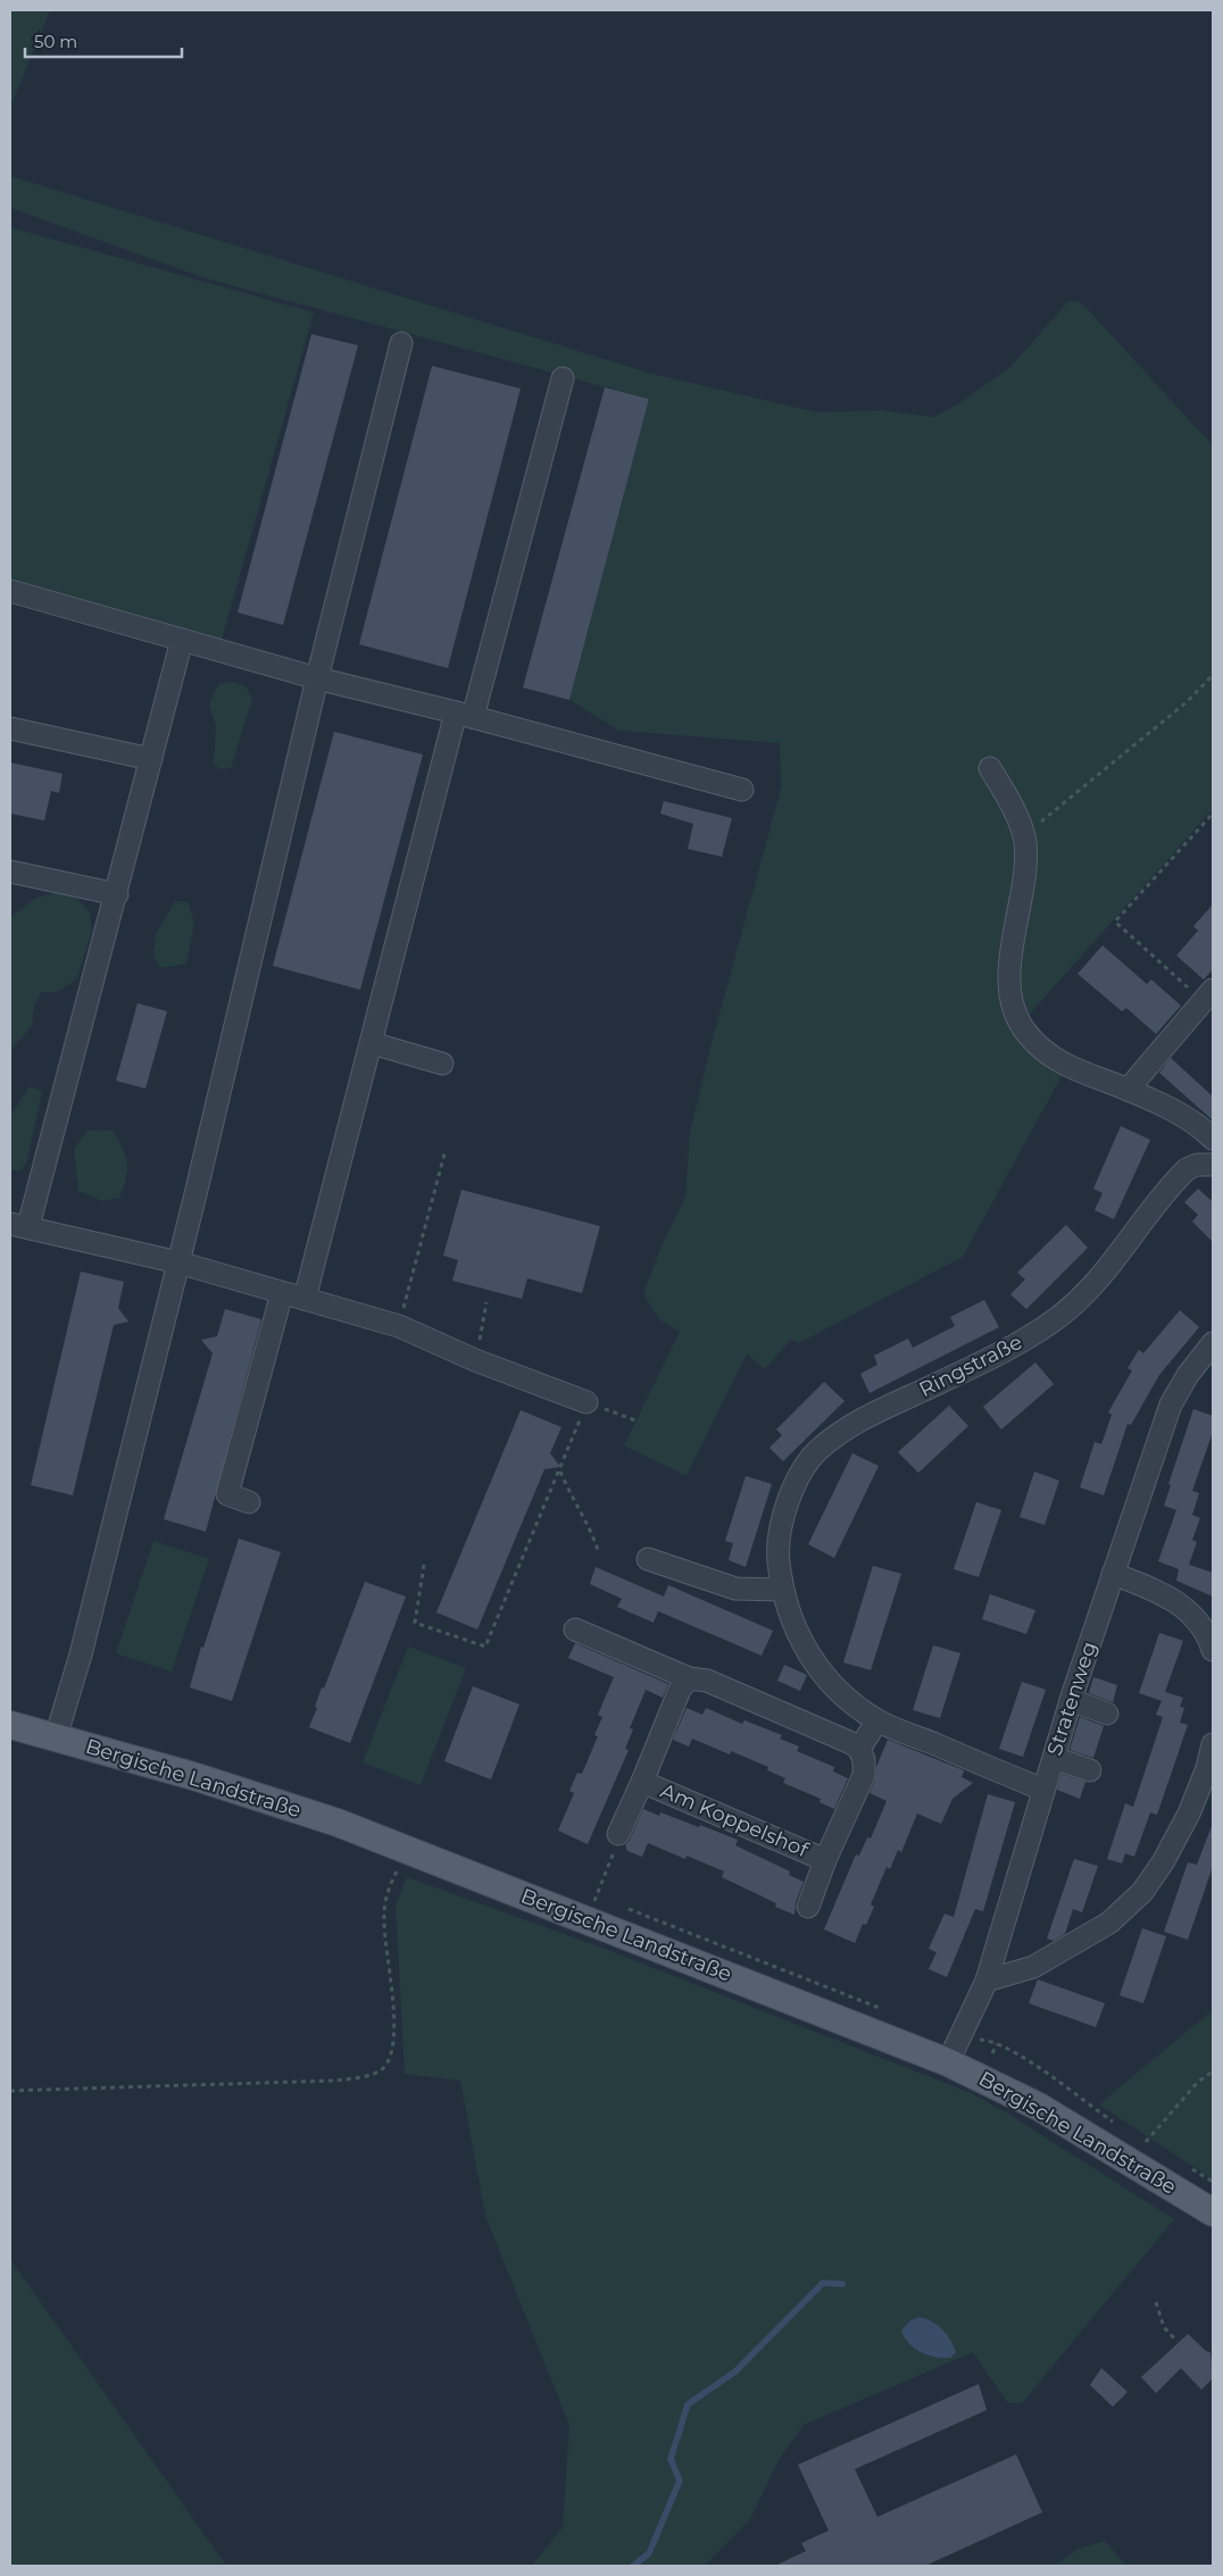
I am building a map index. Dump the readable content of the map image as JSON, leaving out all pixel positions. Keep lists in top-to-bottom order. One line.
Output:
{"streets":{"main road":["Bergische Landstraße"],"street":["Ringstraße","Stratenweg","Am Koppelshof"]},"crossings":[["Ringstraße","Stratenweg"],["Stratenweg","Bergische Landstraße"]],"scale_bar":"50 m"}
